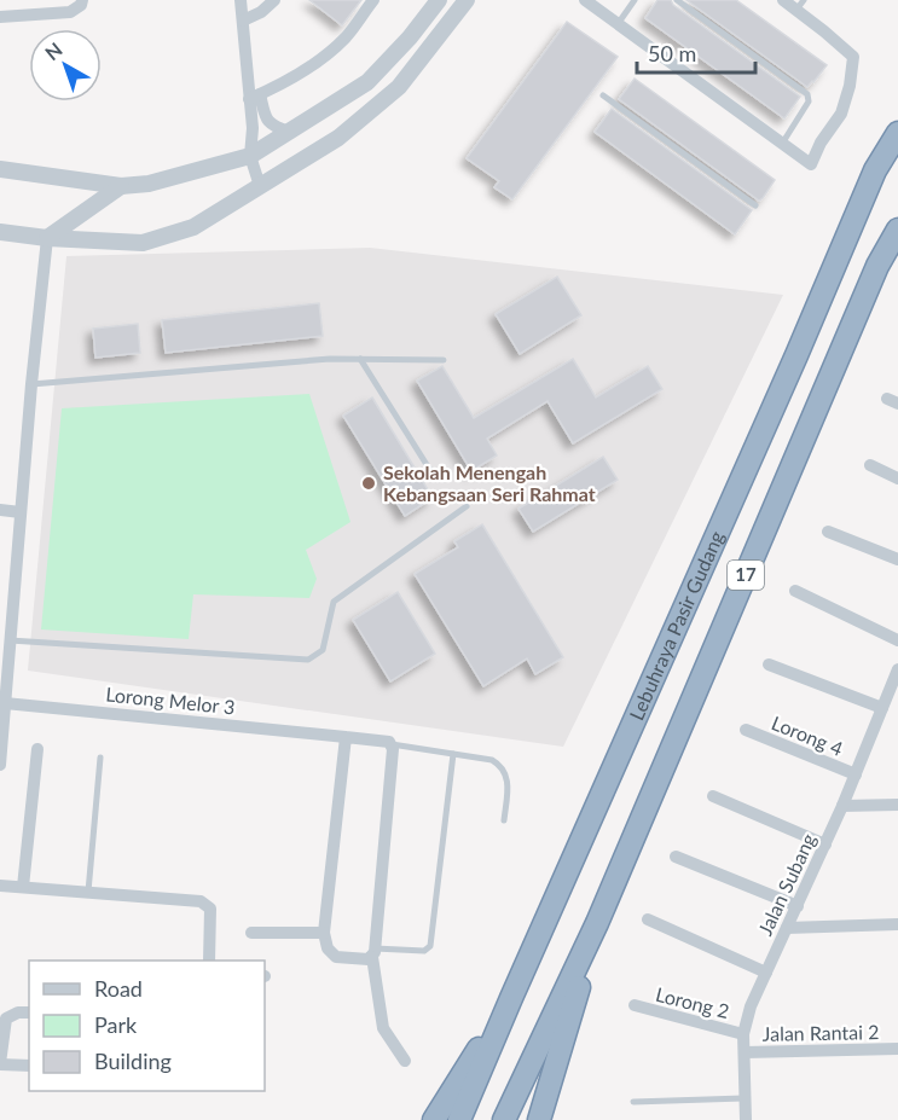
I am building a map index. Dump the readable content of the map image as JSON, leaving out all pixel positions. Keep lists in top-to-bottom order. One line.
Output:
{"streets":{"highway":["17","Lebuhraya Pasir Gudang"],"street":["Lorong Melor 3","Lorong 4","Jalan Subang","Lorong 2","Jalan Rantai 2"]},"crossings":[["Lorong 4","Jalan Subang"],["Jalan Subang","Lorong 2"],["Jalan Subang","Jalan Rantai 2"]],"places":["Sekolah Menengah Kebangsaan Seri Rahmat"],"legend":["Road","Park","Building"],"scale_bar":"50 m","north":"top left"}
